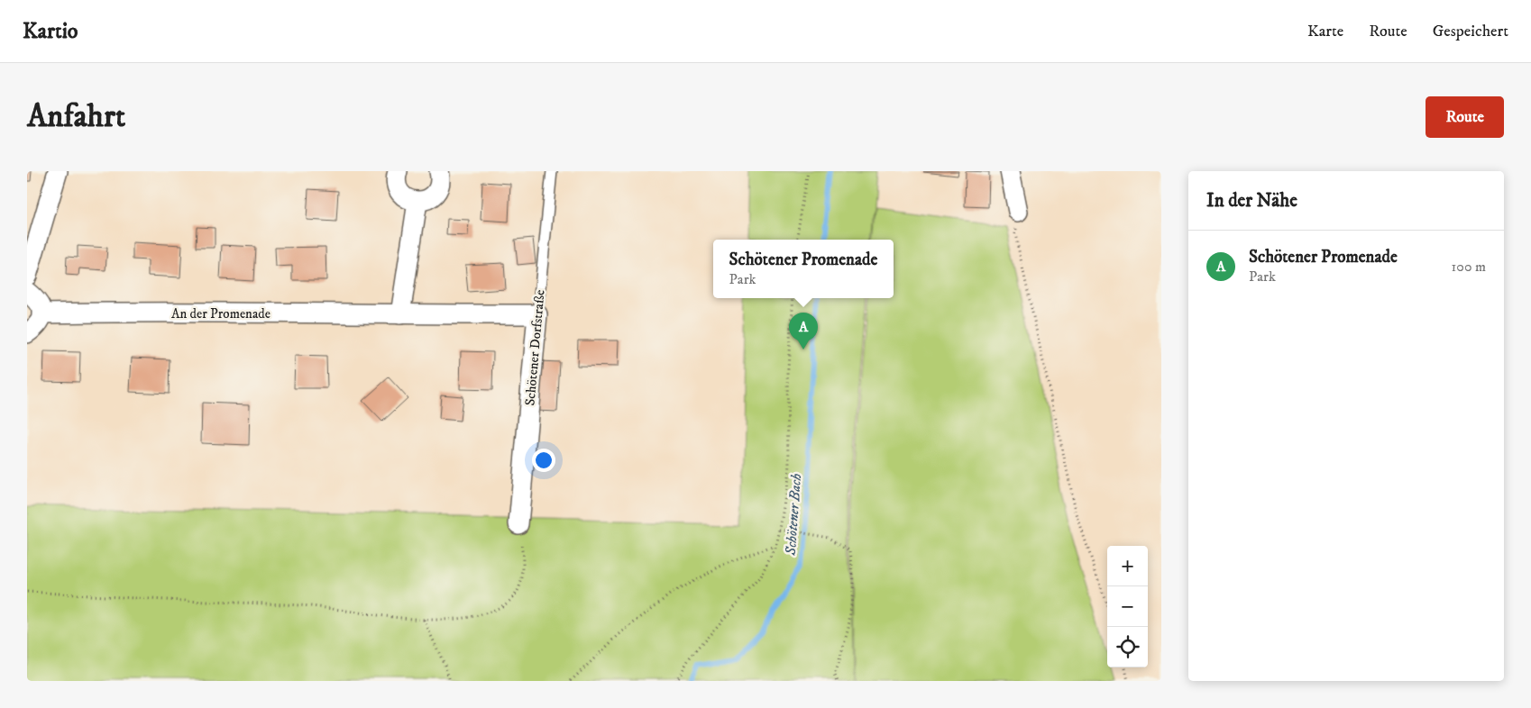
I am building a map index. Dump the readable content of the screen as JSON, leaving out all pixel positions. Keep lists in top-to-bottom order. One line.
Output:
{"streets":{"street":["An der Promenade","Schötener Dorfstraße"]},"crossings":[["An der Promenade","Schötener Dorfstraße"]],"water":["Schötener Bach"],"page":{"header":"Kartio","nav":["Karte","Route","Gespeichert"],"buttons":"Route","title":"Anfahrt","heading":"In der Nähe","list":[{"mark":"A","name":"Schötener Promenade","note":"Park","value":"100 m"}],"popup":["Schötener Promenade","Park"],"pins":"A","map_buttons":["+","−"]}}
